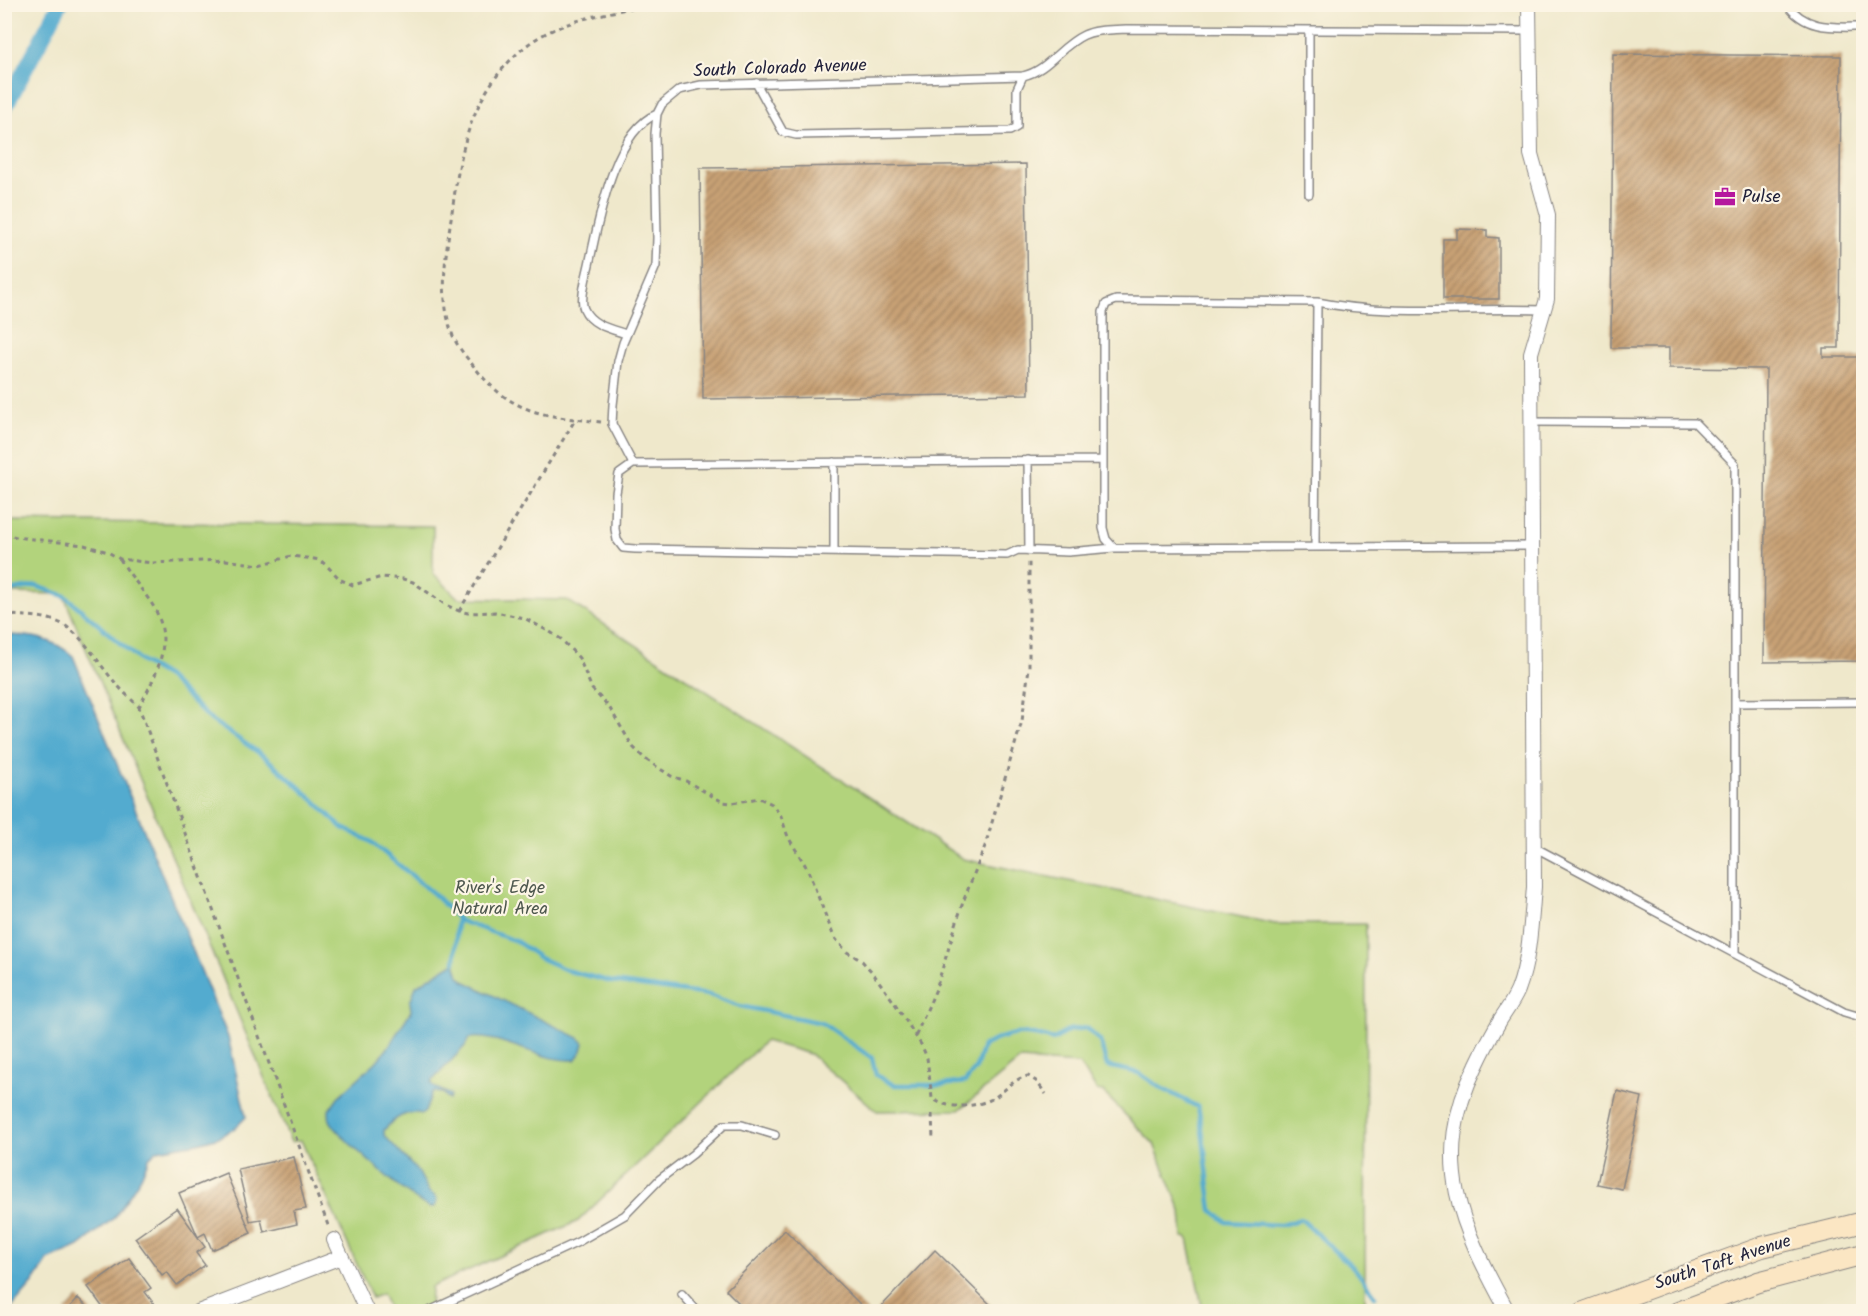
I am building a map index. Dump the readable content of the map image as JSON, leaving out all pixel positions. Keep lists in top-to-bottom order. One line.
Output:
{"streets":{"main road":["South Taft Avenue"],"lane":["South Colorado Avenue"]},"parks":["River's Edge Natural Area"],"places":{"office":["Pulse"]}}
